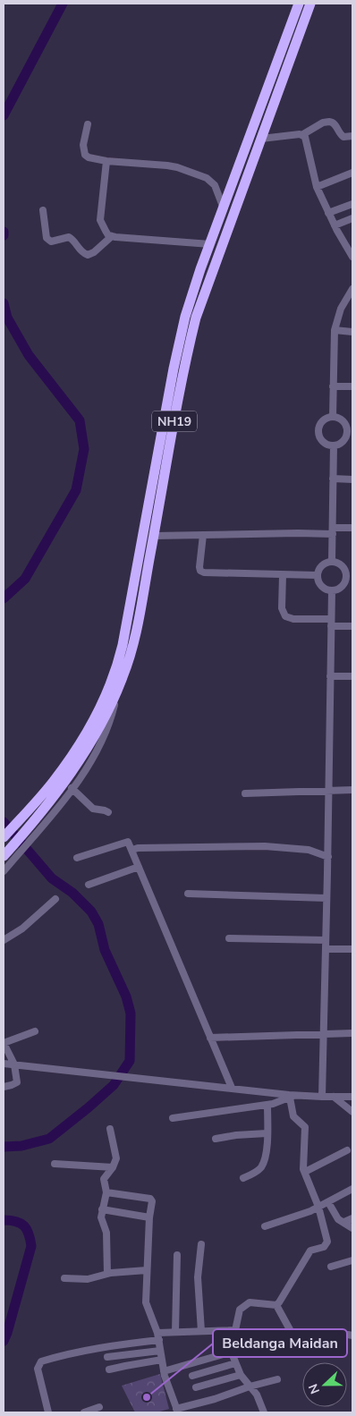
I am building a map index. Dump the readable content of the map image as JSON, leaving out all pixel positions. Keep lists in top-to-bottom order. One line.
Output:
{"streets":{"highway":["NH19"]},"places":["Beldanga Maidan"],"north":"left"}
